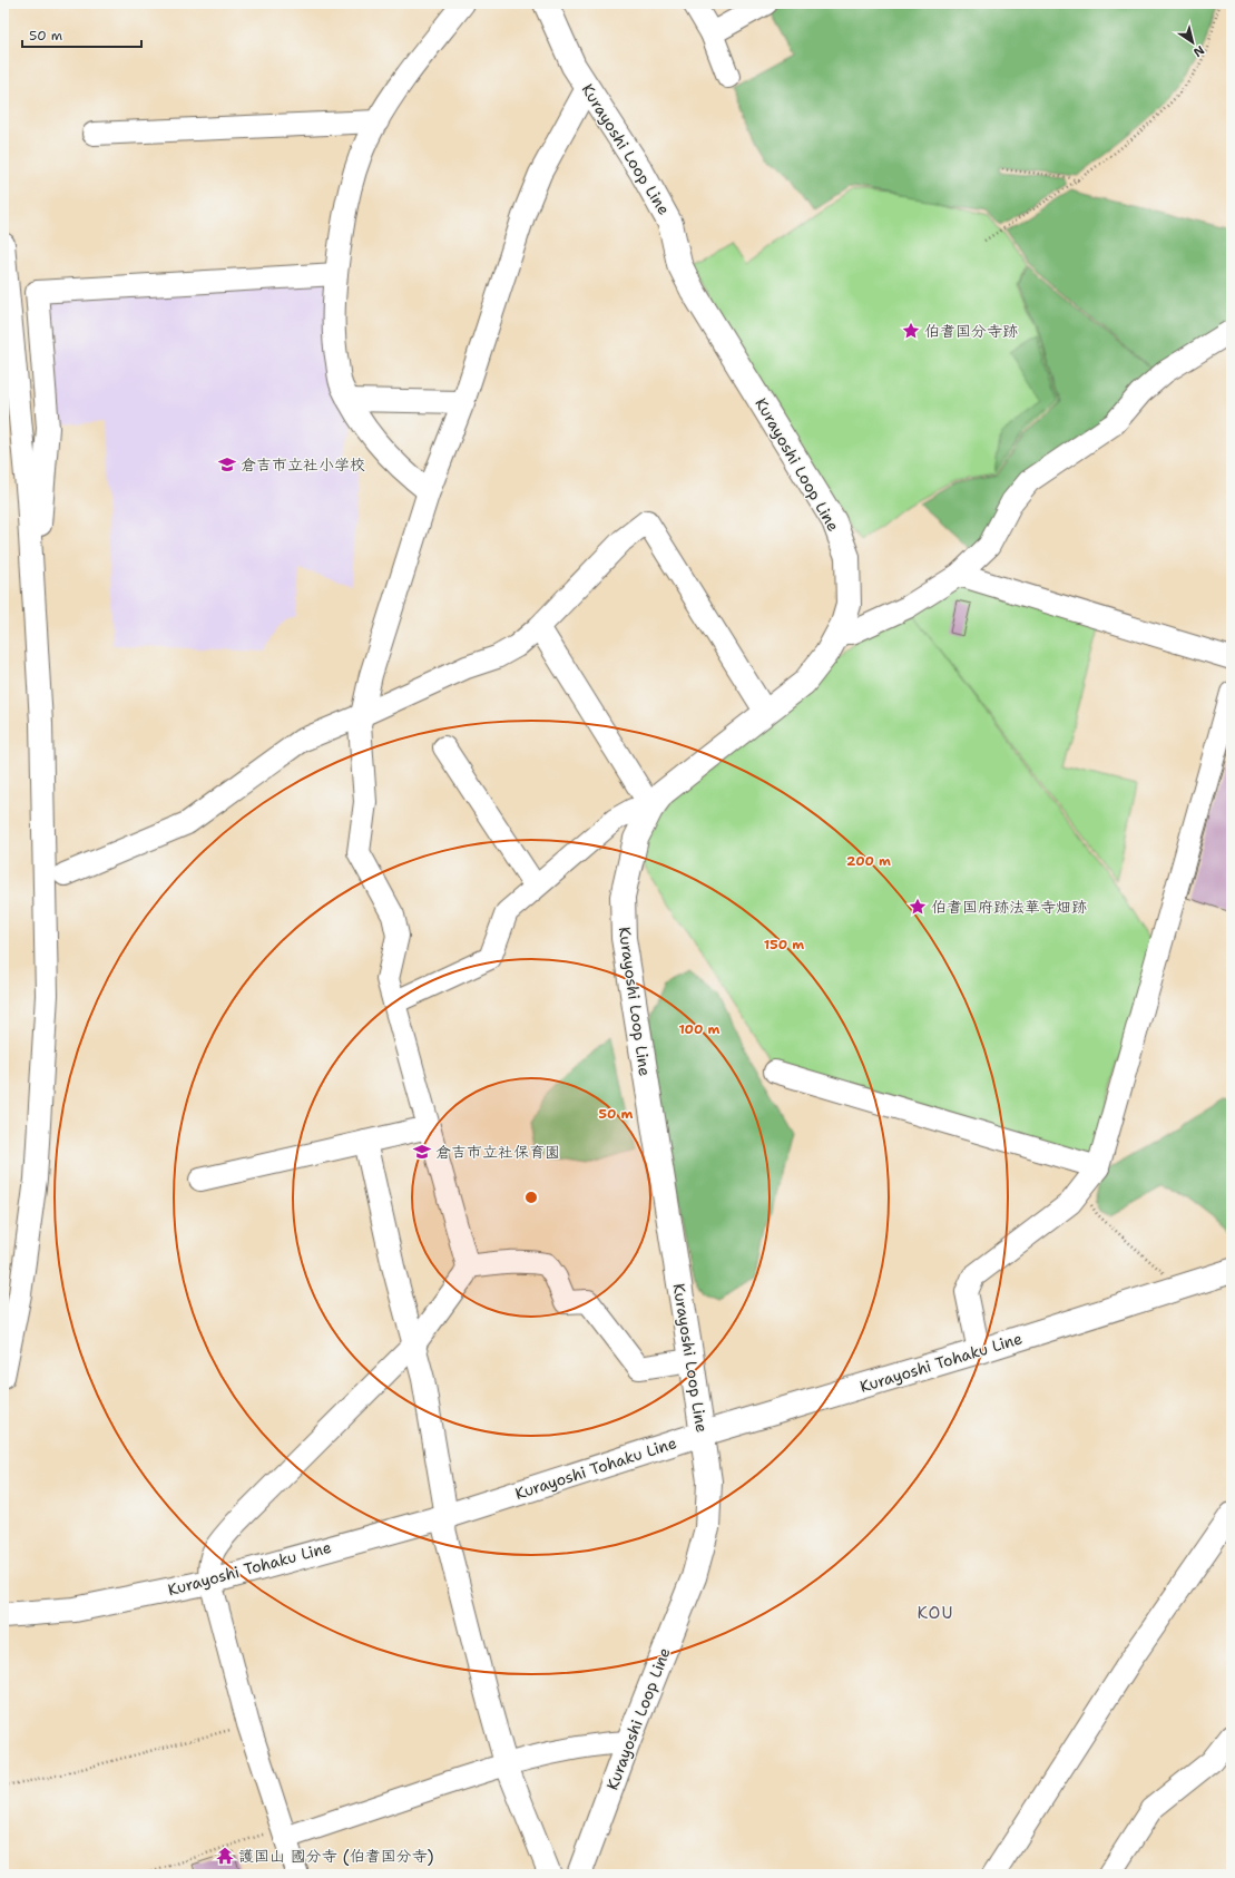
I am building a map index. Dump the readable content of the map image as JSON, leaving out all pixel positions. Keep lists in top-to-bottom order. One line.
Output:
{"streets":{"main road":["Kurayoshi Loop Line","Kurayoshi Tohaku Line"]},"crossings":[["Kurayoshi Loop Line","Kurayoshi Tohaku Line"]],"districts":["KOU"],"places":{"place":["伯耆国分寺跡","伯耆国府跡法華寺畑跡"],"school or university":["倉吉市立社小学校","倉吉市立社保育園"],"temple":["護国山 國分寺 (伯耆国分寺)"]},"scale_bar":"50 m","north":"bottom right","rings":["200 m","150 m","100 m","50 m"]}
